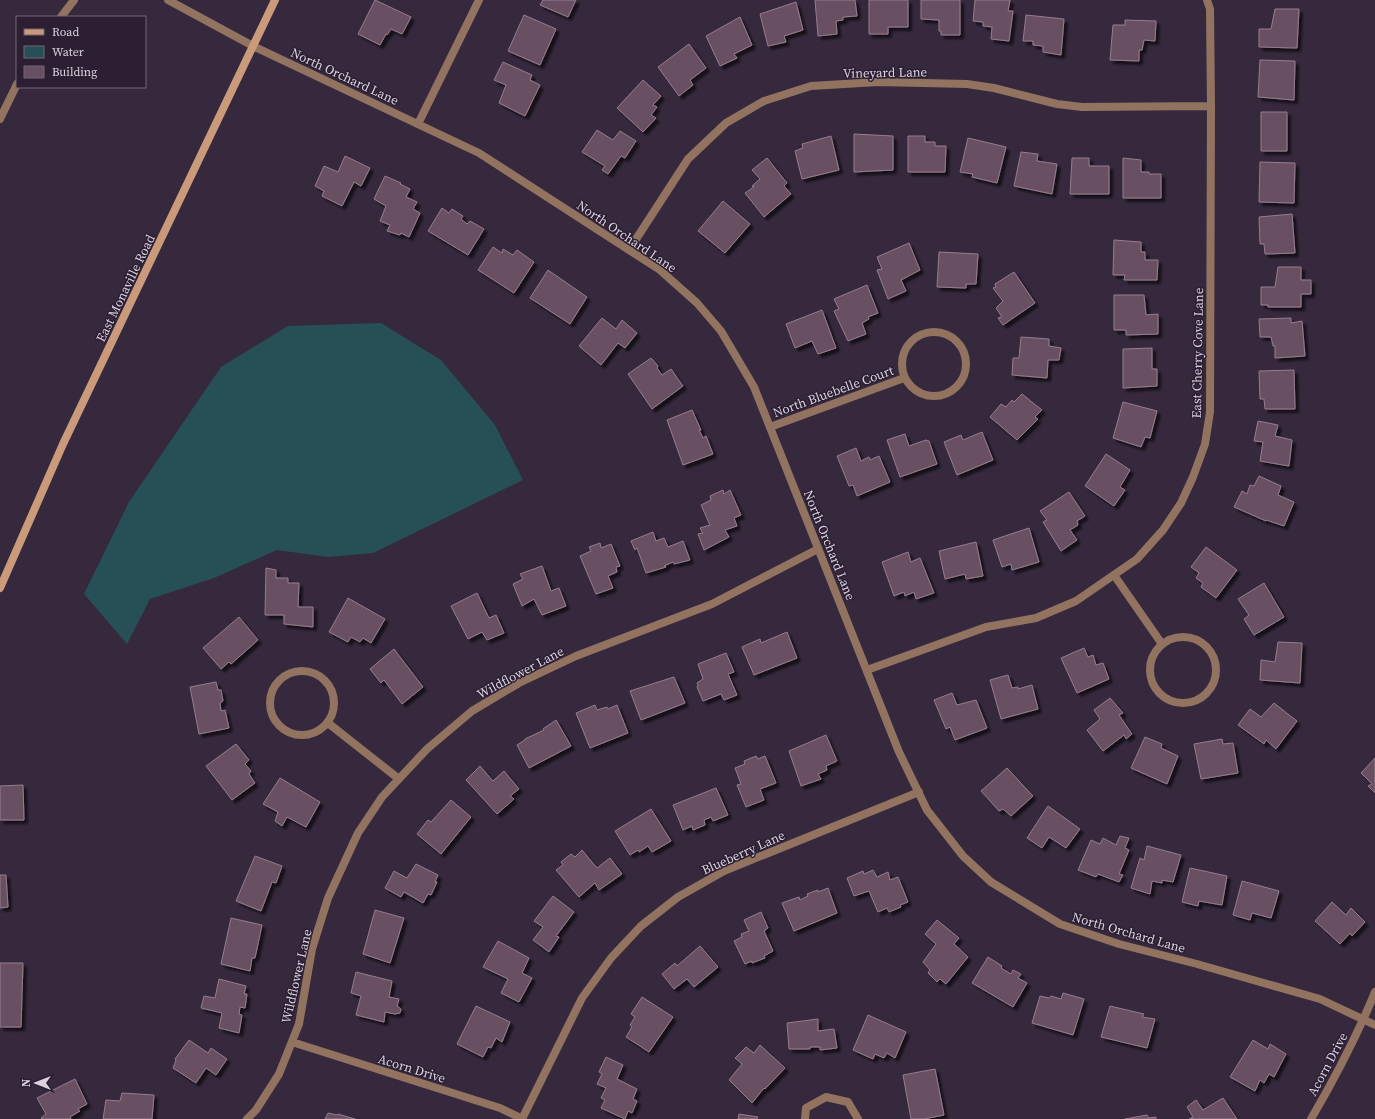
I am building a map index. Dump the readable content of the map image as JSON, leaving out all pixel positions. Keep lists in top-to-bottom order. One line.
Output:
{"streets":{"main road":["East Monaville Road"],"street":["Vineyard Lane","North Orchard Lane","East Cherry Cove Lane","North Bluebelle Court","Wildflower Lane","Blueberry Lane","Acorn Drive"]},"crossings":[["Vineyard Lane","North Orchard Lane"],["Vineyard Lane","East Cherry Cove Lane"],["North Orchard Lane","East Monaville Road"],["North Orchard Lane","East Cherry Cove Lane"],["North Orchard Lane","North Bluebelle Court"],["North Orchard Lane","Wildflower Lane"],["North Orchard Lane","Blueberry Lane"],["North Orchard Lane","Acorn Drive"],["Wildflower Lane","Acorn Drive"],["Blueberry Lane","Acorn Drive"]],"legend":["Road","Water","Building"],"north":"left"}
